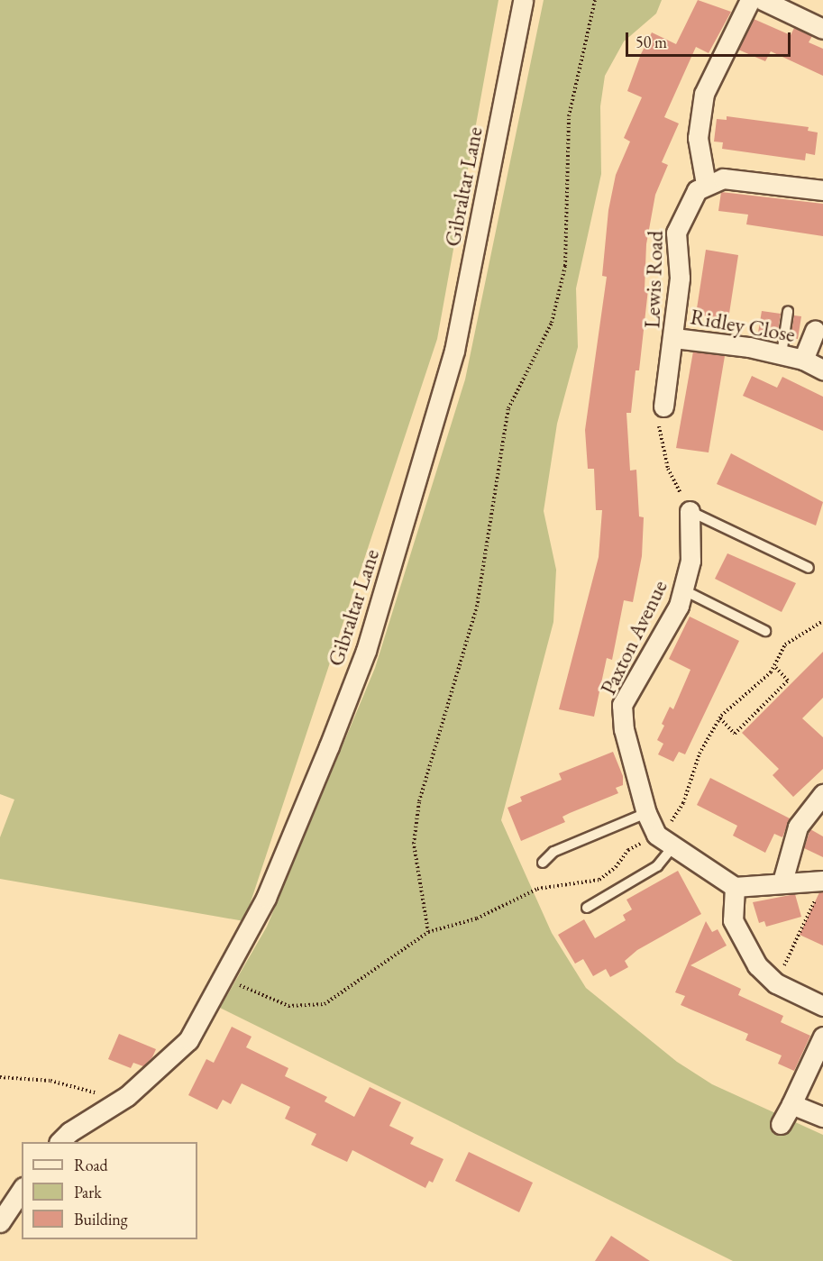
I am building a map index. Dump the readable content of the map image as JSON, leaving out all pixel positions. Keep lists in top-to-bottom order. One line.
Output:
{"streets":{"street":["Gibraltar Lane","Lewis Road","Ridley Close","Paxton Avenue"]},"crossings":[["Lewis Road","Ridley Close"]],"legend":["Road","Park","Building"],"scale_bar":"50 m"}
